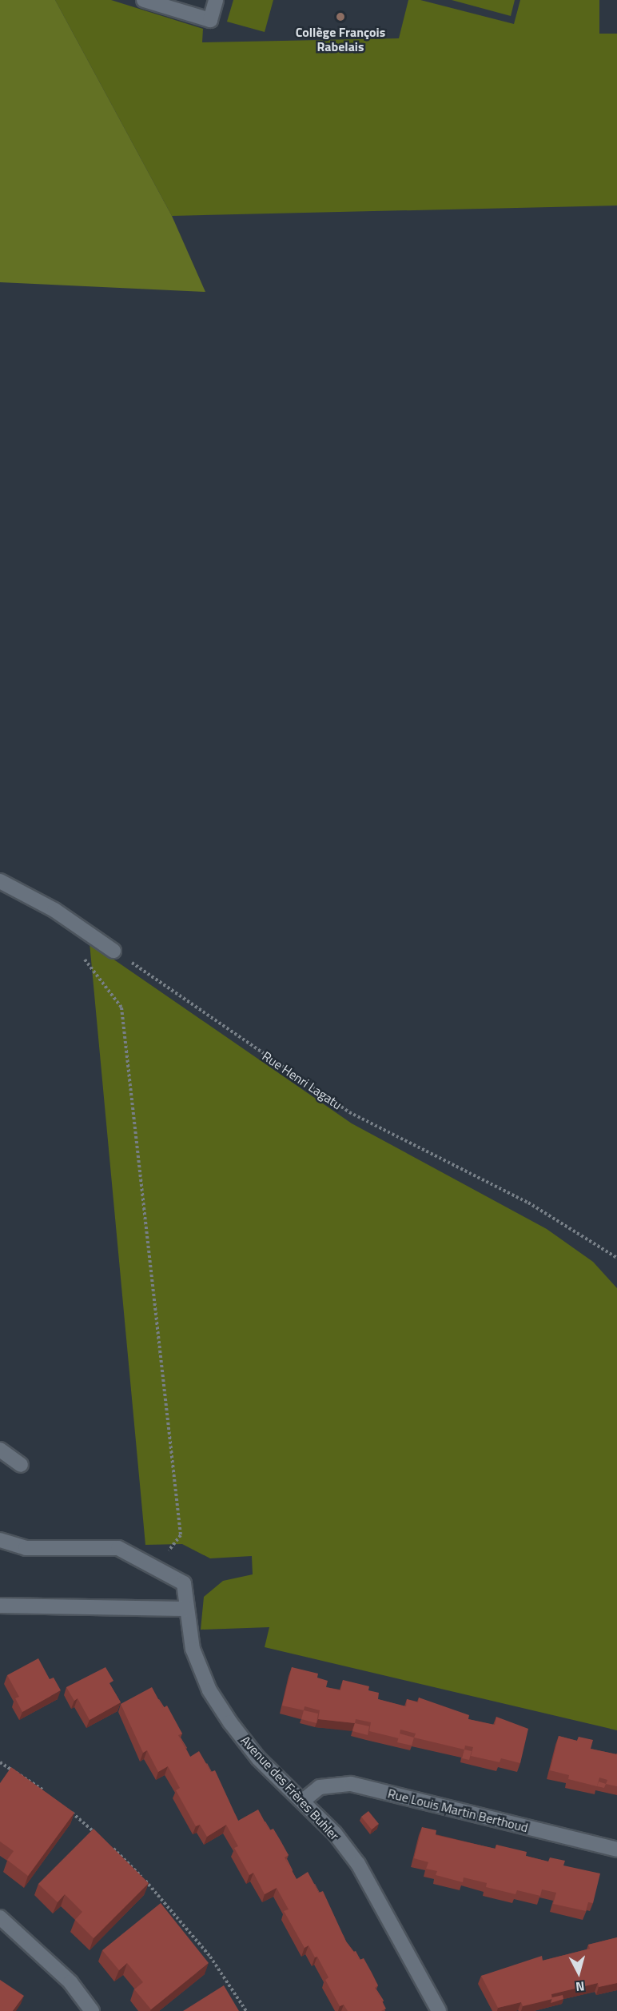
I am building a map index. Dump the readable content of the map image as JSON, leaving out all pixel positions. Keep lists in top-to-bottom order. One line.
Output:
{"streets":{"street":["Avenue des Frères Buhler","Rue Louis Martin Berthoud"],"path":["Rue Henri Lagatu"]},"crossings":[["Avenue des Frères Buhler","Rue Louis Martin Berthoud"]],"places":["Collège François Rabelais"],"north":"bottom"}
